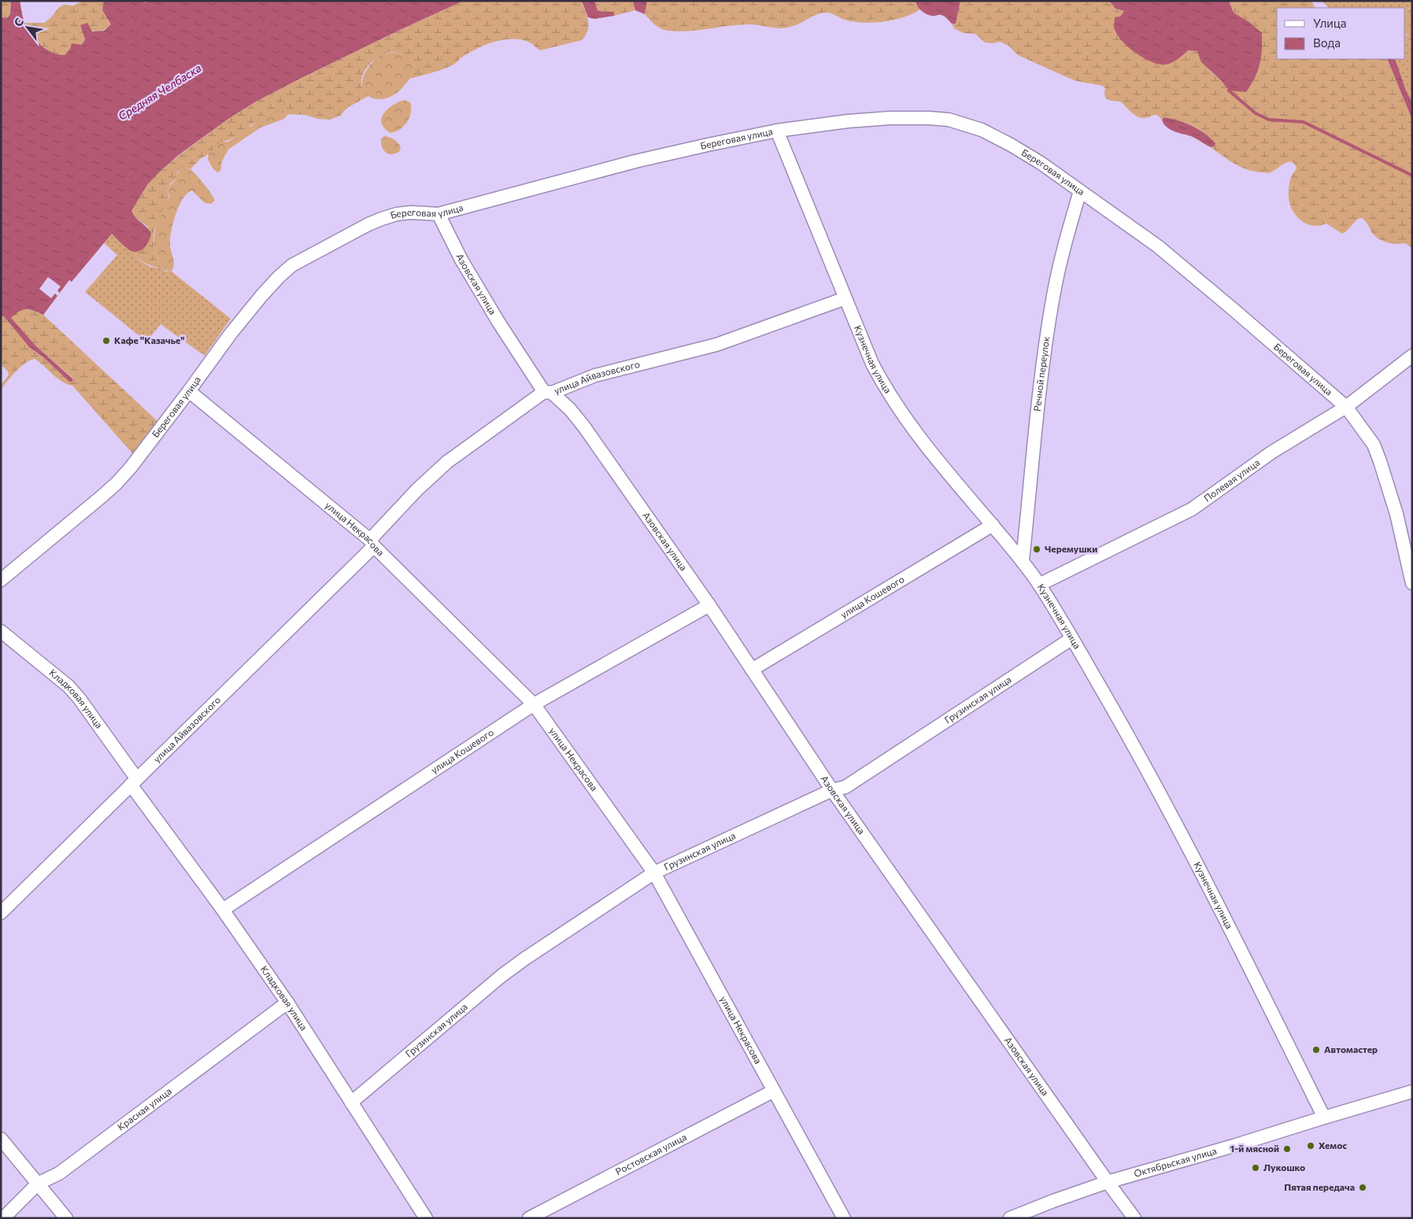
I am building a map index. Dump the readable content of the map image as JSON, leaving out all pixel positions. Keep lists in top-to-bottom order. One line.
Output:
{"streets":{"street":["Береговая улица","Азовская улица","Кузнечная улица","Речной переулок","улица Айвазовского","Полевая улица","улица Некрасова","улица Кошевого","Кладковая улица","Грузинская улица","Красная улица","Ростовская улица","Октябрьская улица"]},"crossings":[["Береговая улица","Азовская улица"],["Береговая улица","Кузнечная улица"],["Береговая улица","Речной переулок"],["Береговая улица","Полевая улица"],["Береговая улица","улица Некрасова"],["Азовская улица","улица Айвазовского"],["Азовская улица","улица Кошевого"],["Азовская улица","Грузинская улица"],["Азовская улица","Октябрьская улица"],["Кузнечная улица","Речной переулок"],["Кузнечная улица","улица Айвазовского"],["Кузнечная улица","Полевая улица"],["Кузнечная улица","улица Кошевого"],["Кузнечная улица","Грузинская улица"],["Кузнечная улица","Октябрьская улица"],["улица Айвазовского","улица Некрасова"],["улица Айвазовского","Кладковая улица"],["улица Некрасова","улица Кошевого"],["улица Некрасова","Грузинская улица"],["улица Некрасова","Ростовская улица"],["улица Кошевого","Кладковая улица"],["Кладковая улица","Грузинская улица"],["Кладковая улица","Красная улица"]],"water":["Средняя Челбаска"],"places":["Кафе \"Казачье\"","Черемушки","Автомастер","Хемос","1-й мясной","Лукошко","Пятая передача"],"legend":["Улица","Вода"],"north":"top left"}
